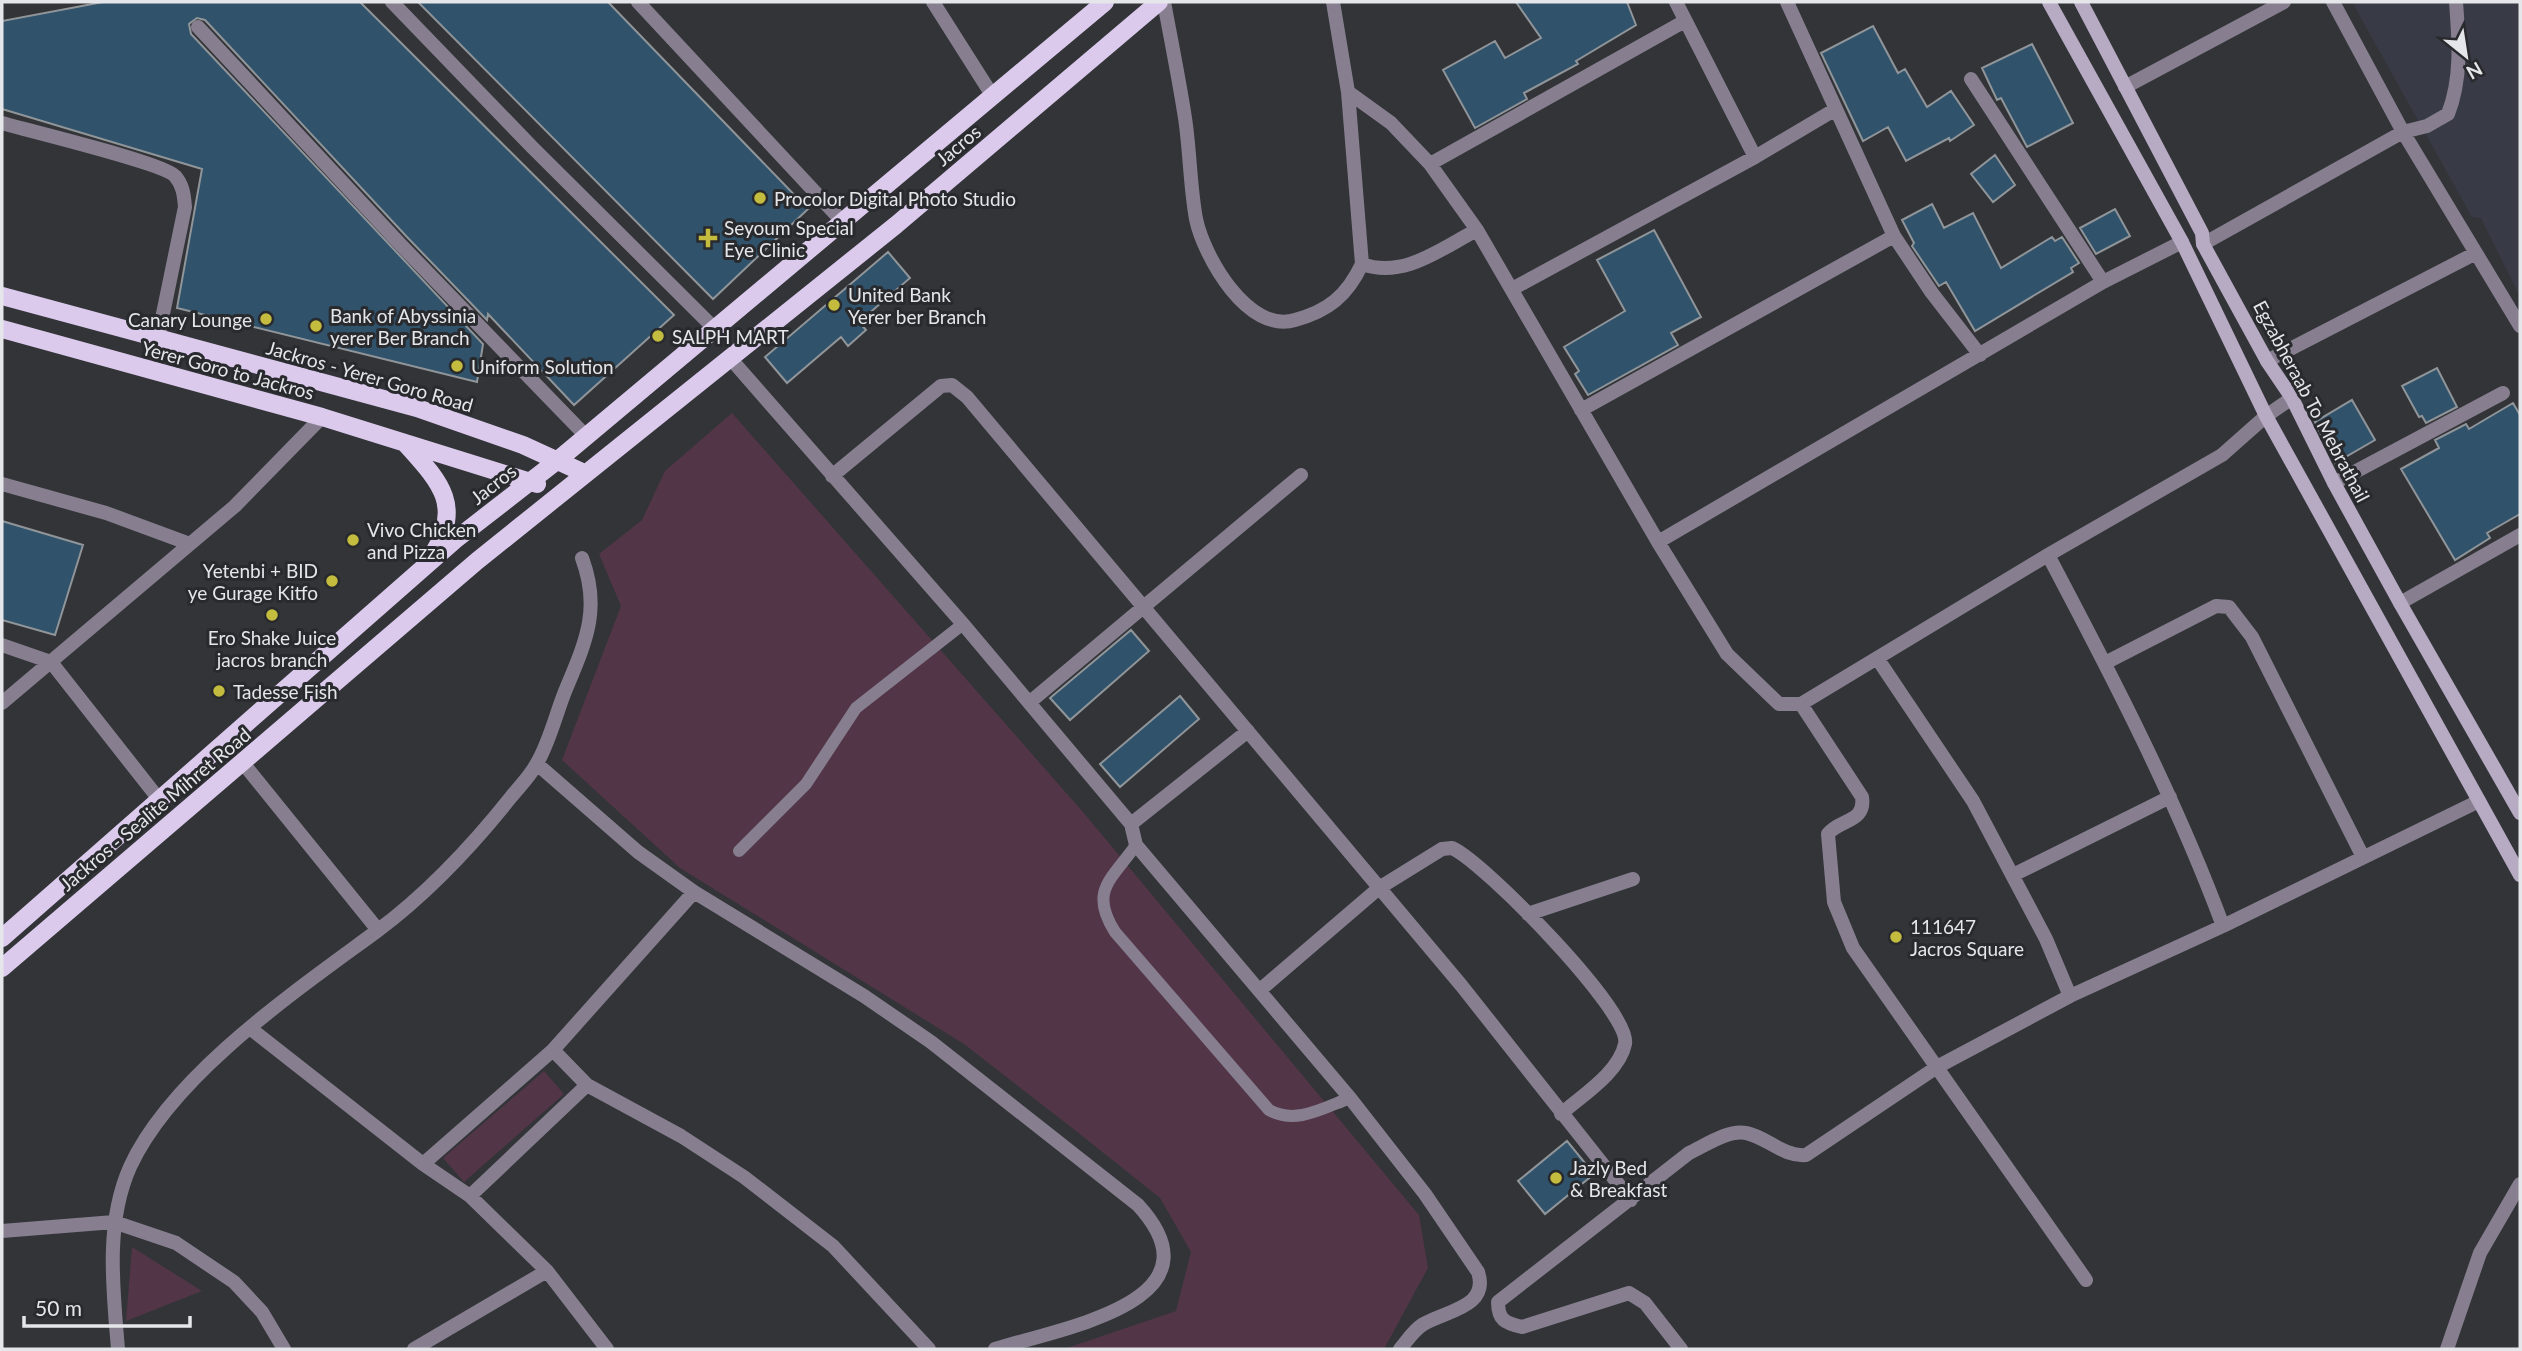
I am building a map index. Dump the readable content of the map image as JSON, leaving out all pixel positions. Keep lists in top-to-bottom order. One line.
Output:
{"streets":{"main road":["Jacros","Yerer Goro to Jackros","Jackros - Yerer Goro Road","Egzabheraab To Mebrathail","Jackros - Sealite Mihret Road"]},"crossings":[["Jacros","Yerer Goro to Jackros"],["Jacros","Jackros - Yerer Goro Road"],["Jacros","Jackros - Sealite Mihret Road"],["Yerer Goro to Jackros","Jackros - Sealite Mihret Road"]],"places":{"other":["Procolor Digital Photo Studio","United Bank Yerer ber Branch","Canary Lounge","Bank of Abyssinia yerer Ber Branch","SALPH MART","Uniform Solution","Vivo Chicken and Pizza","Yetenbi + BID ye Gurage Kitfo","Ero Shake Juice jacros branch","Tadesse Fish","111647 Jacros Square","Jazly Bed & Breakfast"],"health":["Seyoum Special Eye Clinic"]},"scale_bar":"50 m","north":"bottom right"}
